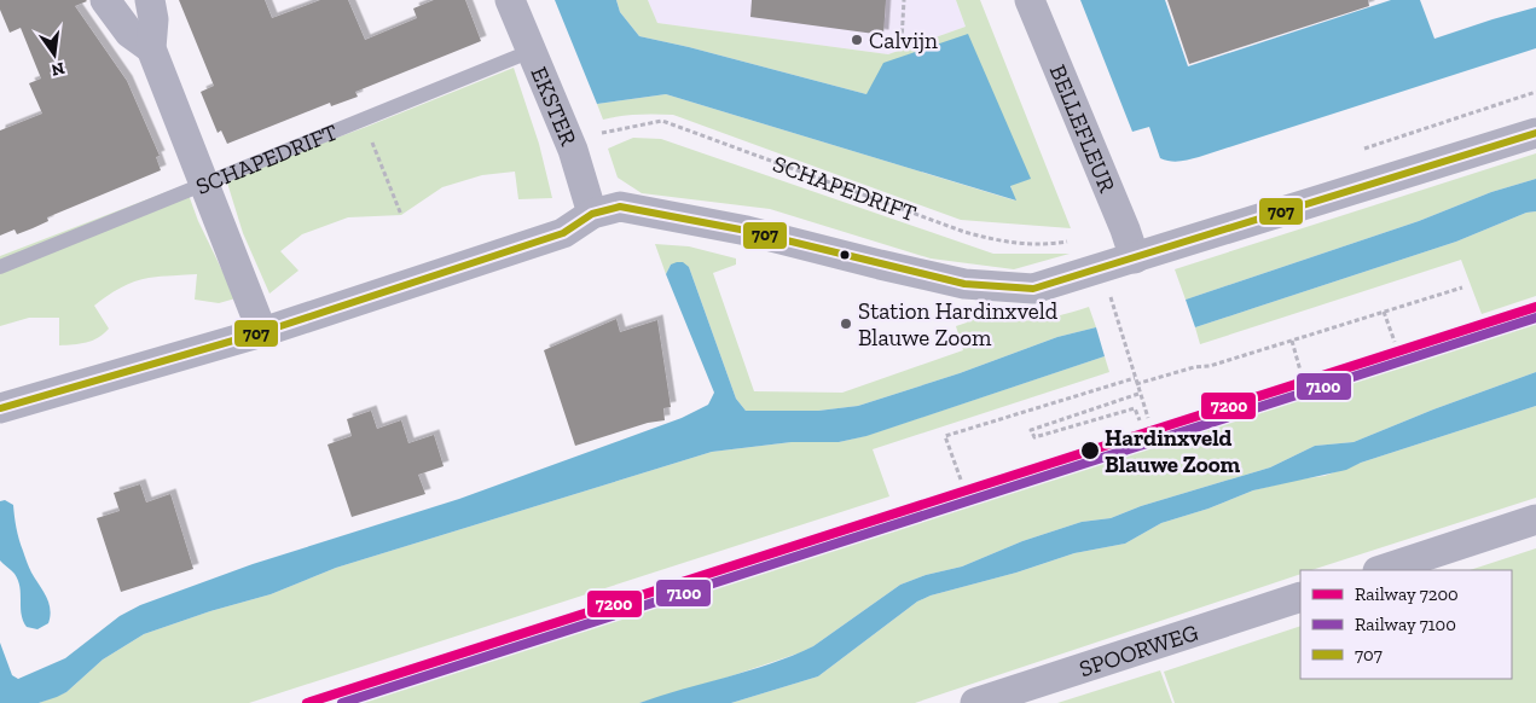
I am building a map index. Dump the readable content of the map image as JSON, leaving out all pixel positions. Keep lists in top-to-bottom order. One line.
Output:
{"streets":{"street":["EKSTER","BELLEFLEUR","SPOORWEG"],"lane":["SCHAPEDRIFT"]},"crossings":[["EKSTER","SCHAPEDRIFT"]],"places":["Calvijn","Station Hardinxveld Blauwe Zoom","Hardinxveld Blauwe Zoom"],"lines":["transit line 707","rail line 7200","rail line 7100"],"legend":["Railway 7200","Railway 7100","707"],"north":"bottom"}
